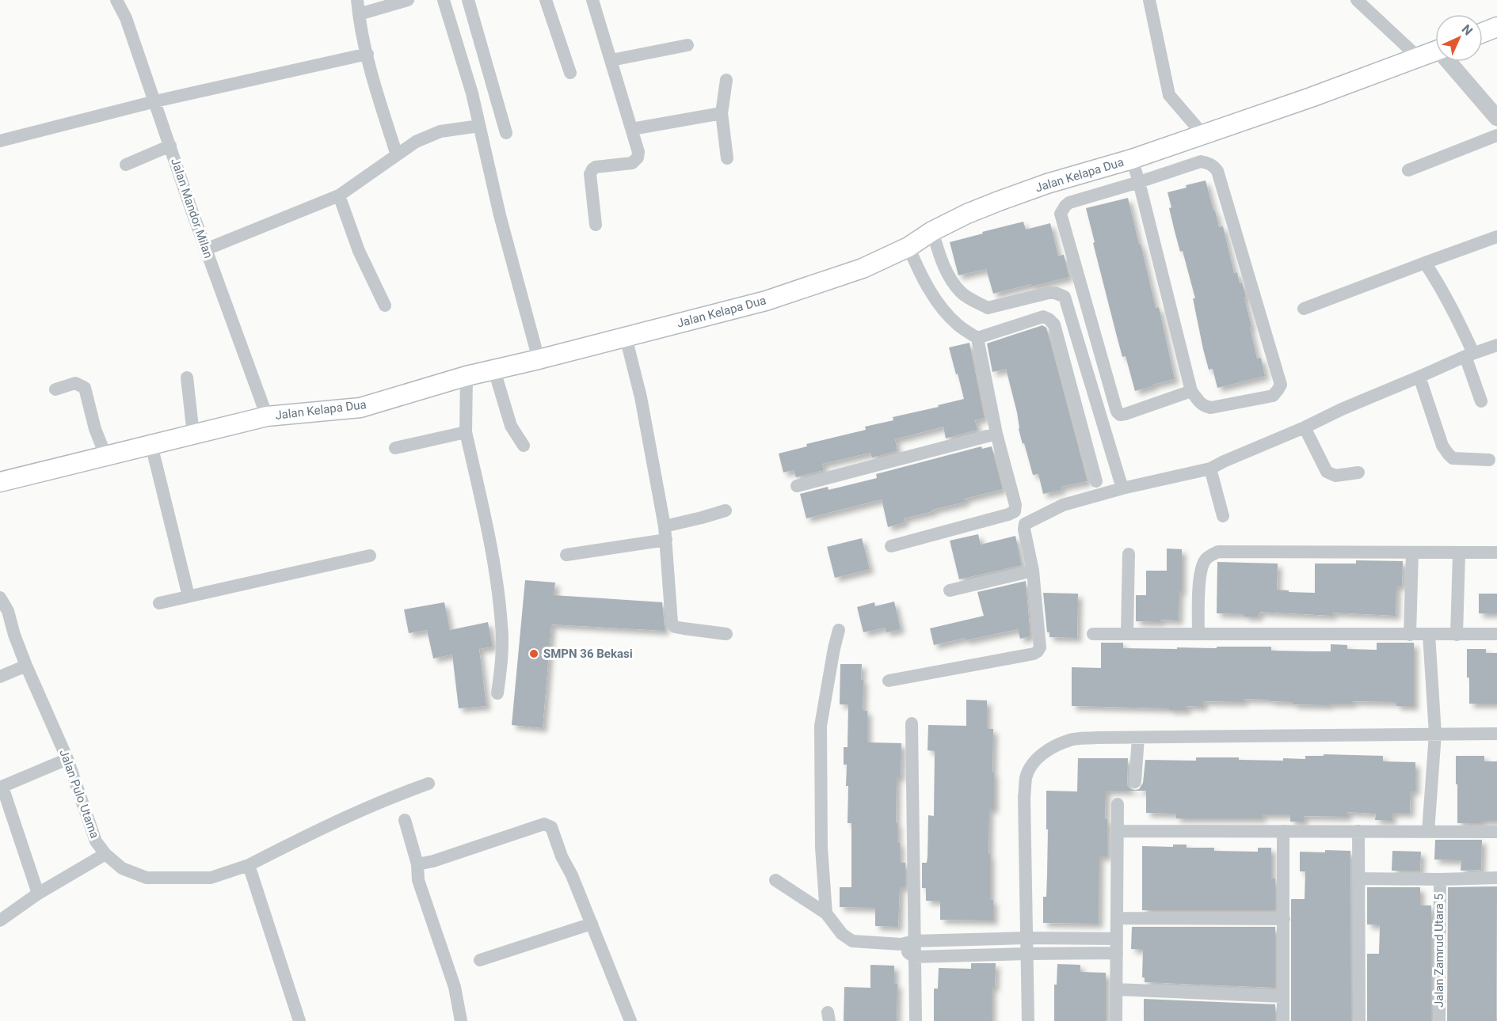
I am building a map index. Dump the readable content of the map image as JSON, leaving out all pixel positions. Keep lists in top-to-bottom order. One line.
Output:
{"streets":{"main road":["Jalan Kelapa Dua"],"street":["Jalan Mandor Milan","Jalan Pulo Utama","Jalan Zamrud Utara 5"]},"crossings":[["Jalan Kelapa Dua","Jalan Mandor Milan"]],"places":["SMPN 36 Bekasi"],"north":"top right"}
